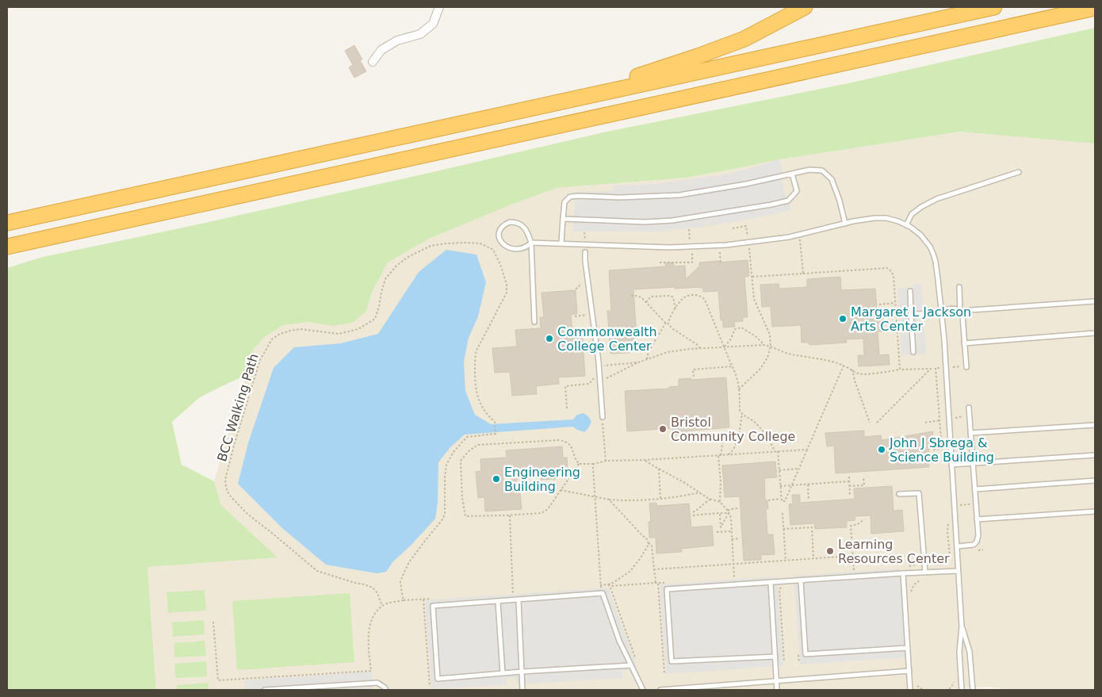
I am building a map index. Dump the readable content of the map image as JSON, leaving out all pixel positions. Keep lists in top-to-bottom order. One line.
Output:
{"streets":{"path":["BCC Walking Path"]},"places":["Margaret L Jackson Arts Center","Commonwealth College Center","Bristol Community College","John J Sbrega & Science Building","Engineering Building","Learning Resources Center"]}
